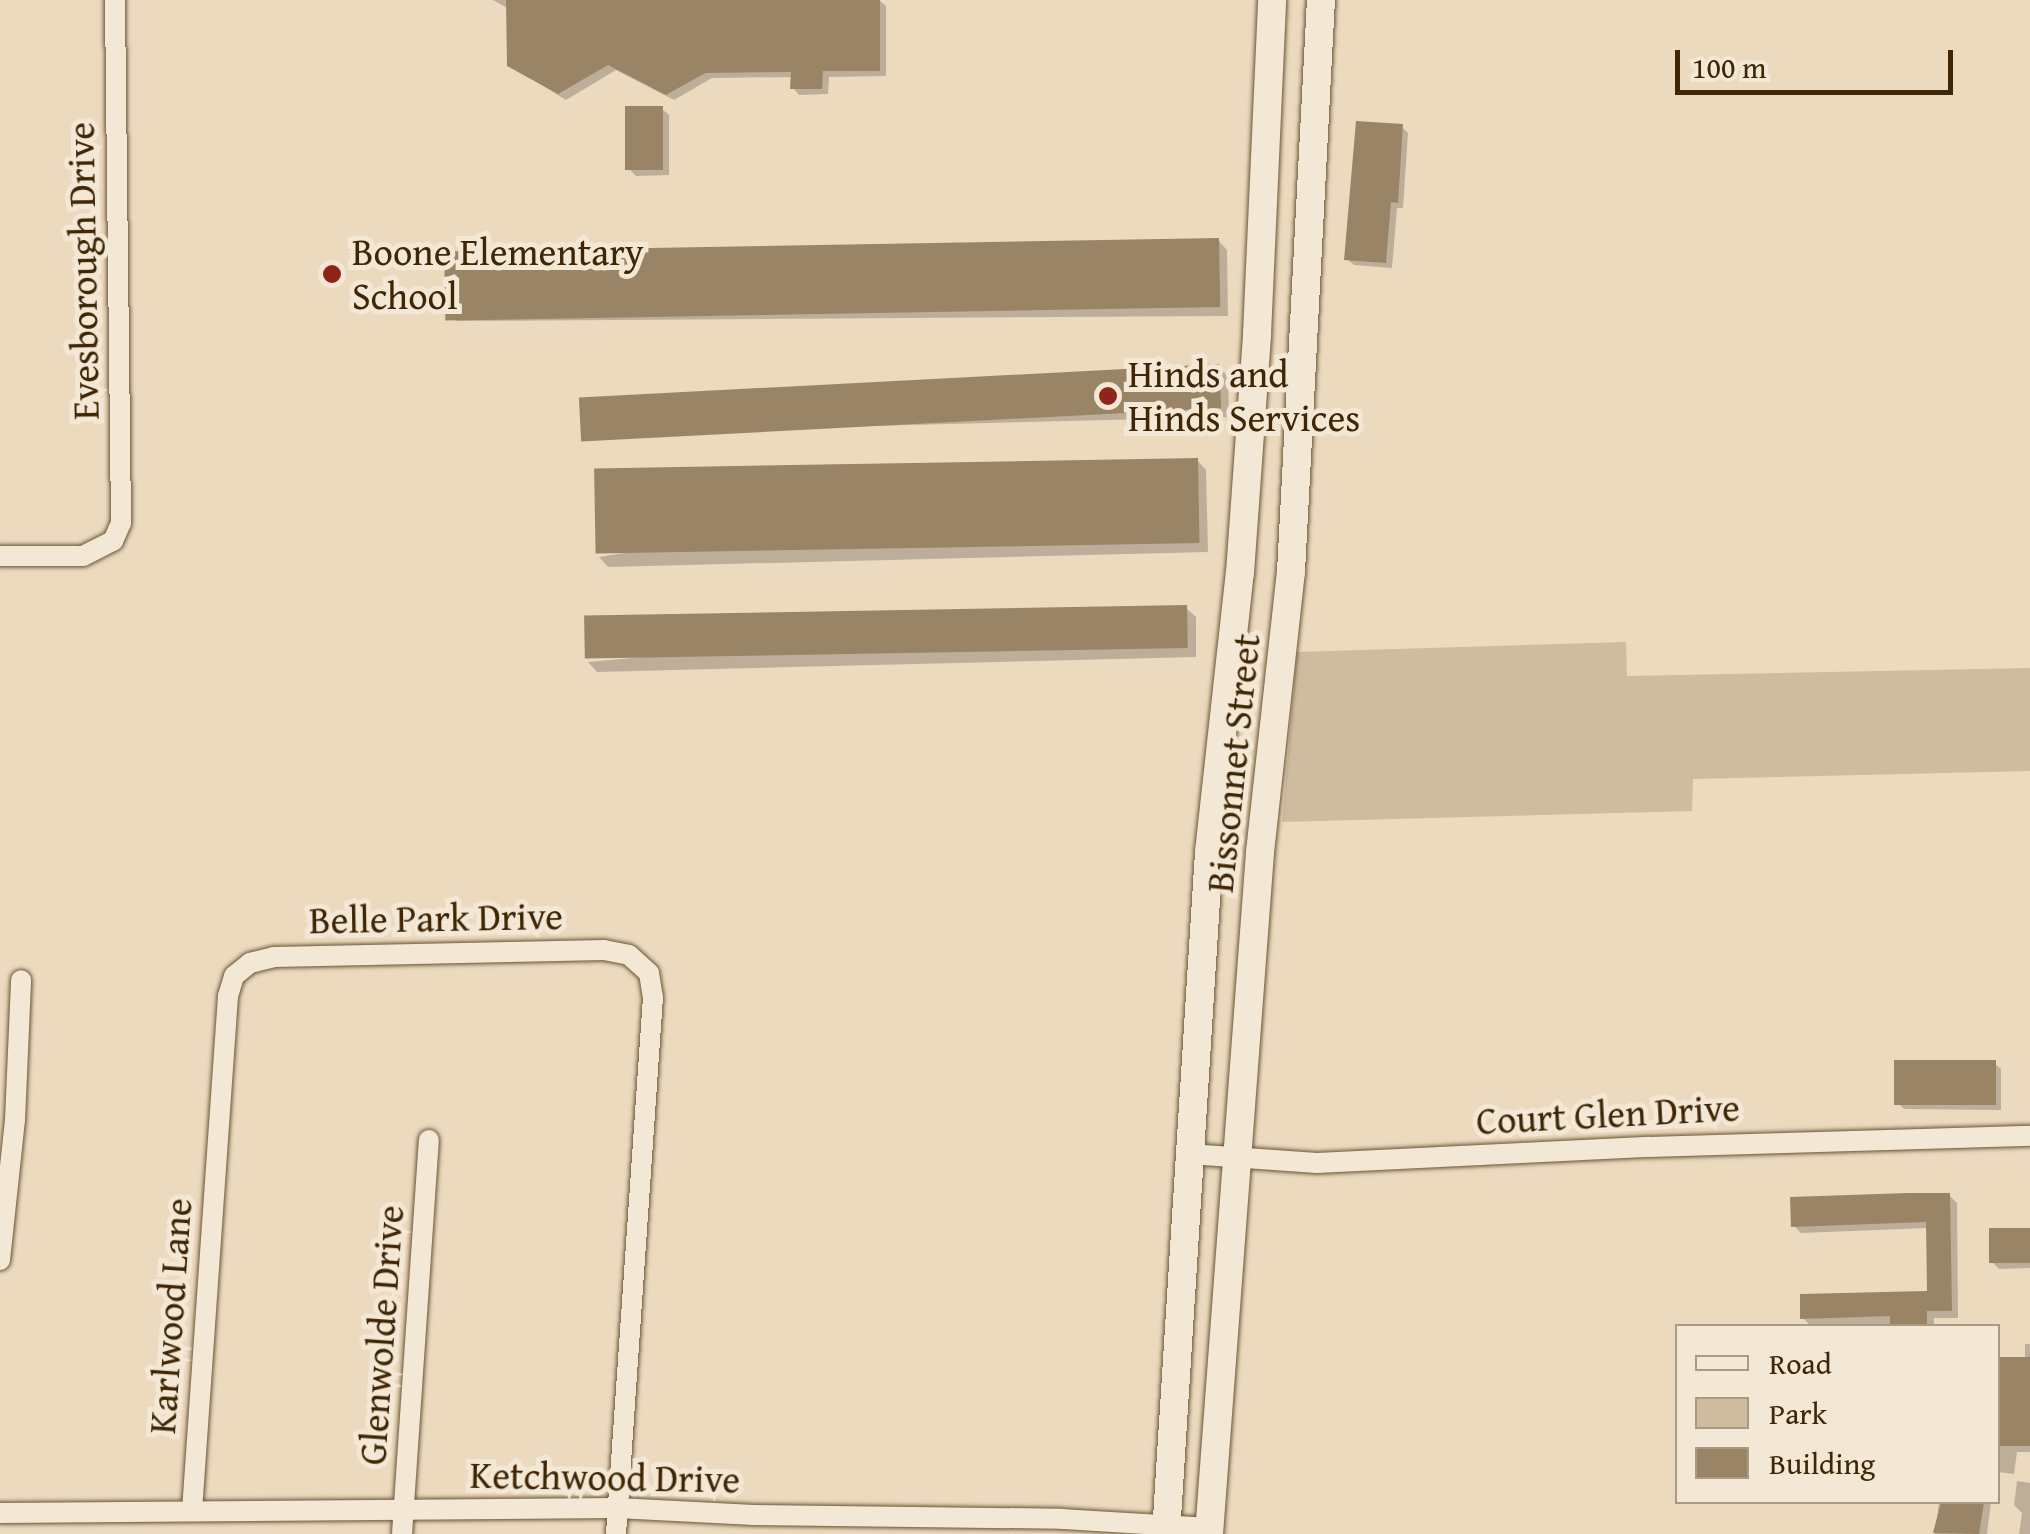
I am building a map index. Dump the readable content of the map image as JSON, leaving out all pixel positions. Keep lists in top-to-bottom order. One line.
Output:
{"streets":{"main road":["Bissonnet Street"],"street":["Evesborough Drive","Belle Park Drive","Court Glen Drive","Karlwood Lane","Glenwolde Drive","Ketchwood Drive"]},"crossings":[["Bissonnet Street","Court Glen Drive"],["Bissonnet Street","Ketchwood Drive"],["Belle Park Drive","Karlwood Lane"],["Belle Park Drive","Ketchwood Drive"],["Karlwood Lane","Ketchwood Drive"],["Glenwolde Drive","Ketchwood Drive"]],"places":["Boone Elementary School","Hinds and Hinds Services"],"legend":["Road","Park","Building"],"scale_bar":"100 m"}
